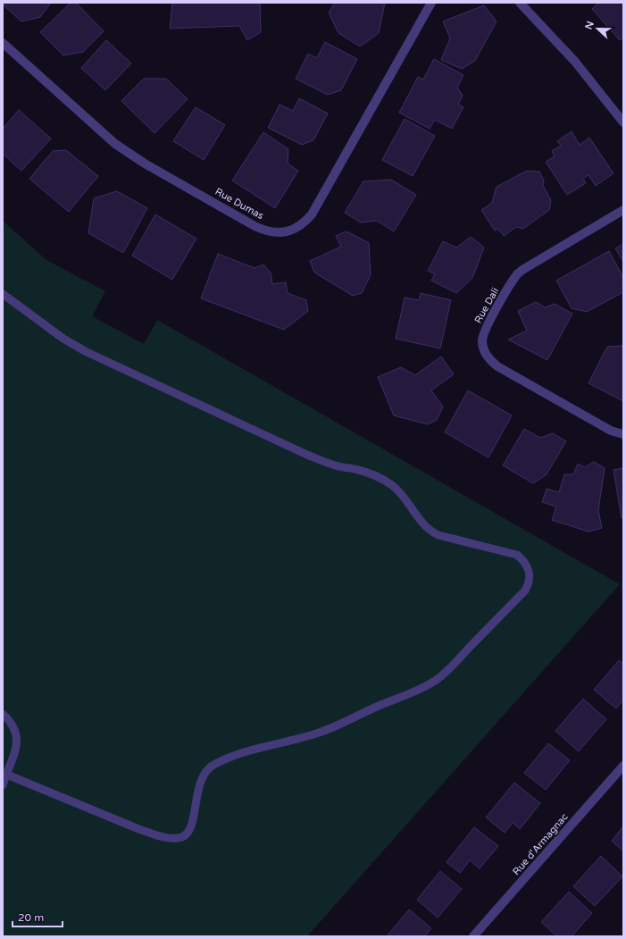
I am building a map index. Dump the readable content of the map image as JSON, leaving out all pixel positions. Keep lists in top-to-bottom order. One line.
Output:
{"streets":{"street":["Rue Dumas","Rue Dali","Rue d'Armagnac"]},"scale_bar":"20 m","north":"left"}
